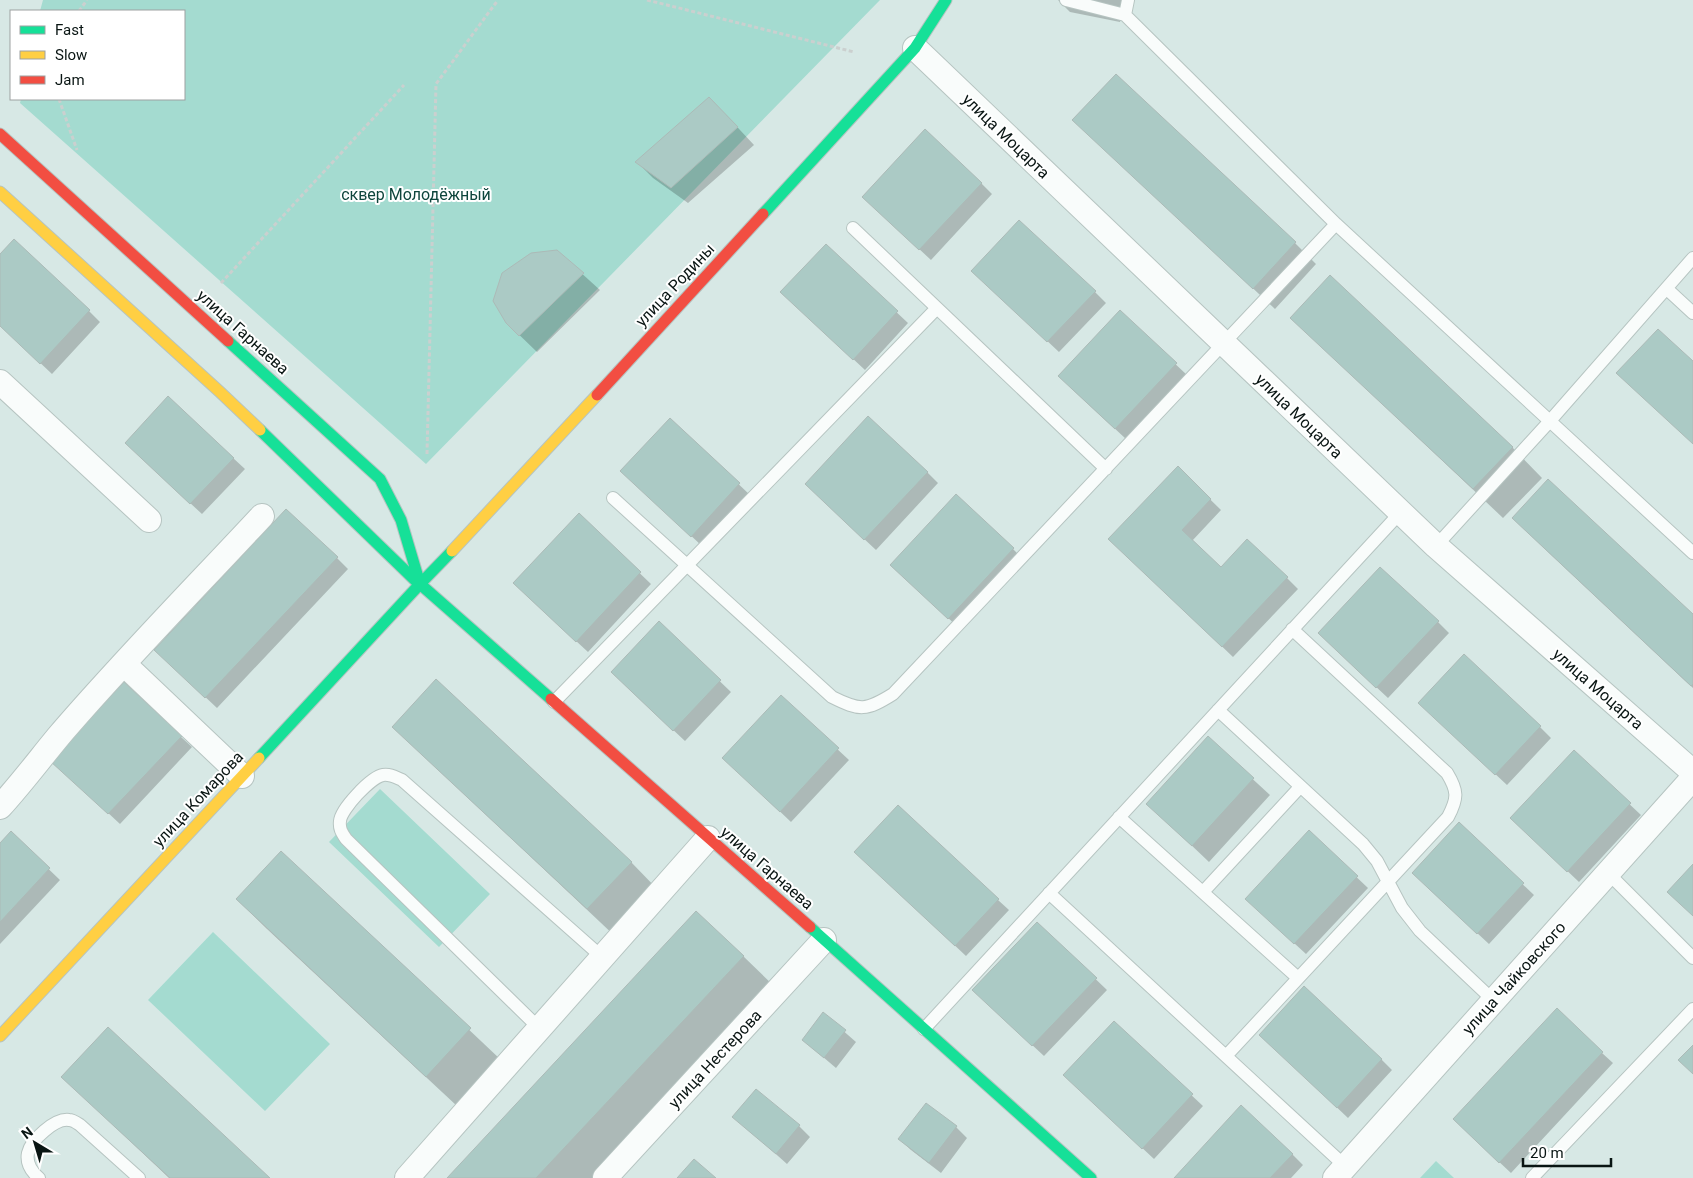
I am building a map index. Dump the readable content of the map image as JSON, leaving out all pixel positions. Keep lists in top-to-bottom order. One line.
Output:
{"streets":{"main road":["улица Родины","улица Гарнаева","улица Комарова"],"street":["улица Моцарта","улица Чайковского","улица Нестерова"]},"crossings":[["улица Моцарта","улица Родины"],["улица Родины","улица Гарнаева"],["улица Родины","улица Комарова"],["улица Гарнаева","улица Комарова"],["улица Гарнаева","улица Нестерова"]],"parks":["сквер Молодёжный"],"legend":["Fast","Slow","Jam"],"scale_bar":"20 m","north":"top left"}
